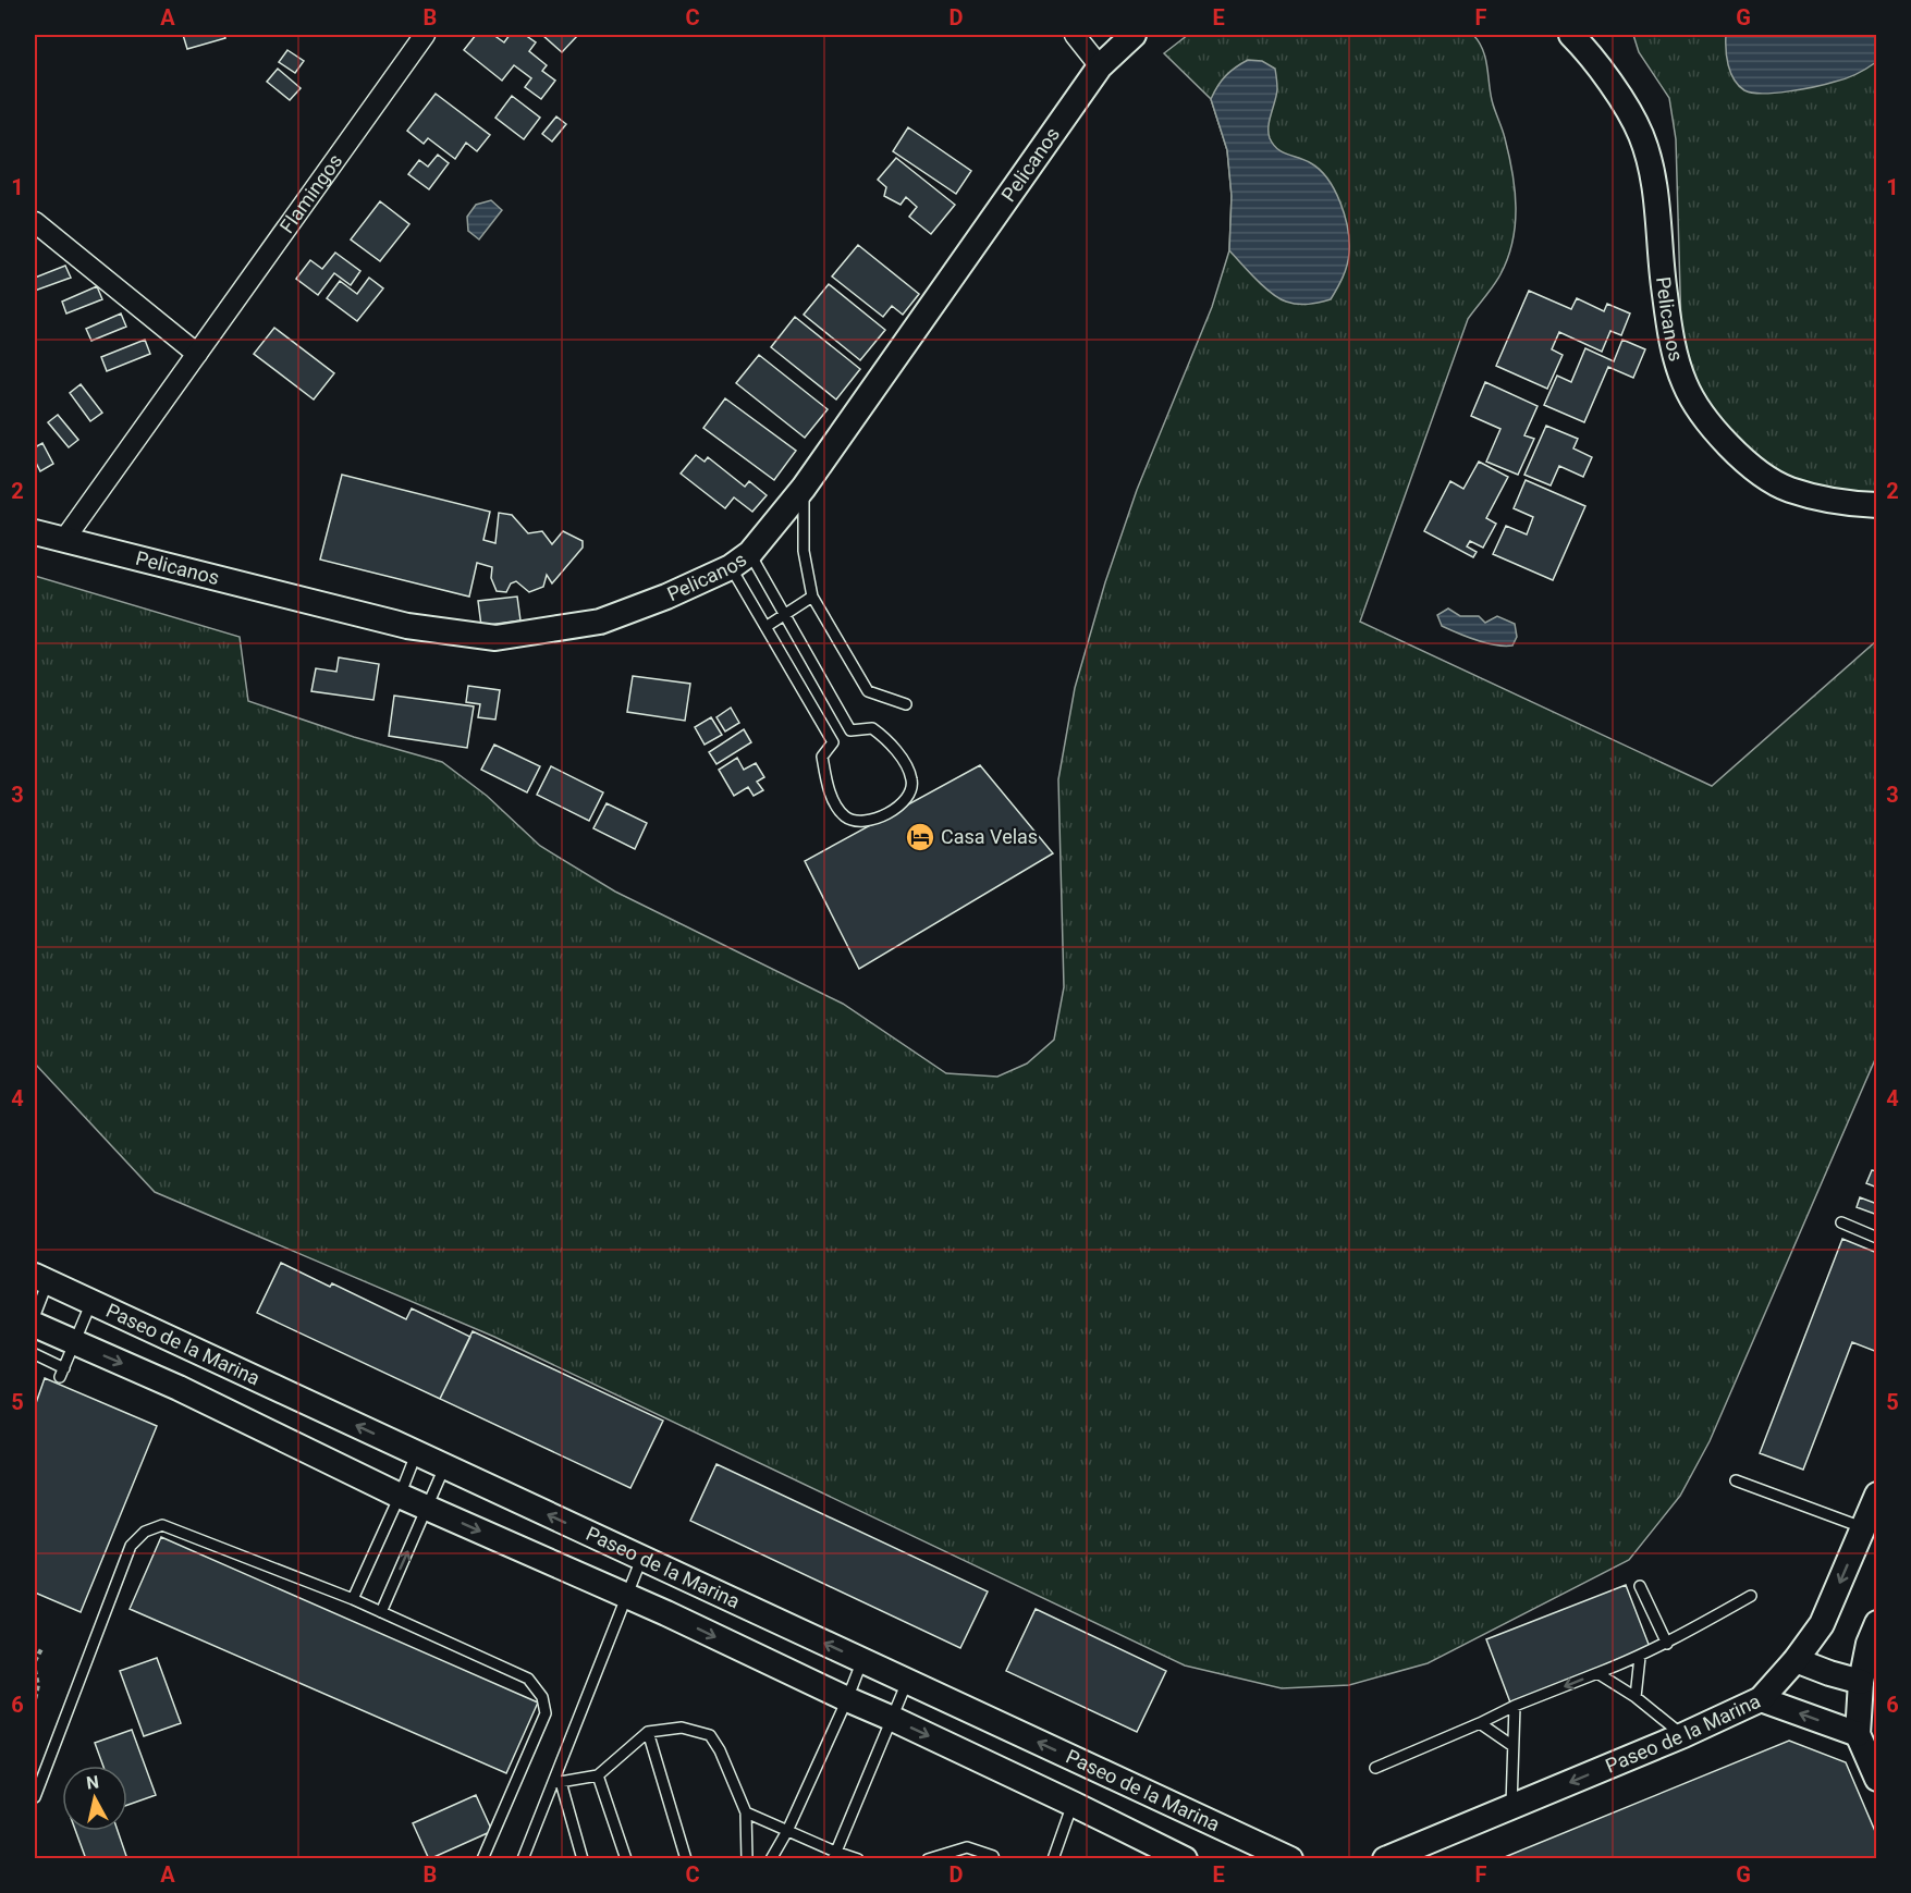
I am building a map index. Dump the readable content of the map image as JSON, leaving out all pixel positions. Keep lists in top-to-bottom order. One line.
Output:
{"streets":{"street":["Pelicanos","Flamingos","Paseo de la Marina"]},"crossings":[["Pelicanos","Flamingos"]],"places":{"hotel":["Casa Velas"]},"north":"top","grid":{"columns":["A","B","C","D","E","F","G"],"rows":["1","2","3","4","5","6"]}}
